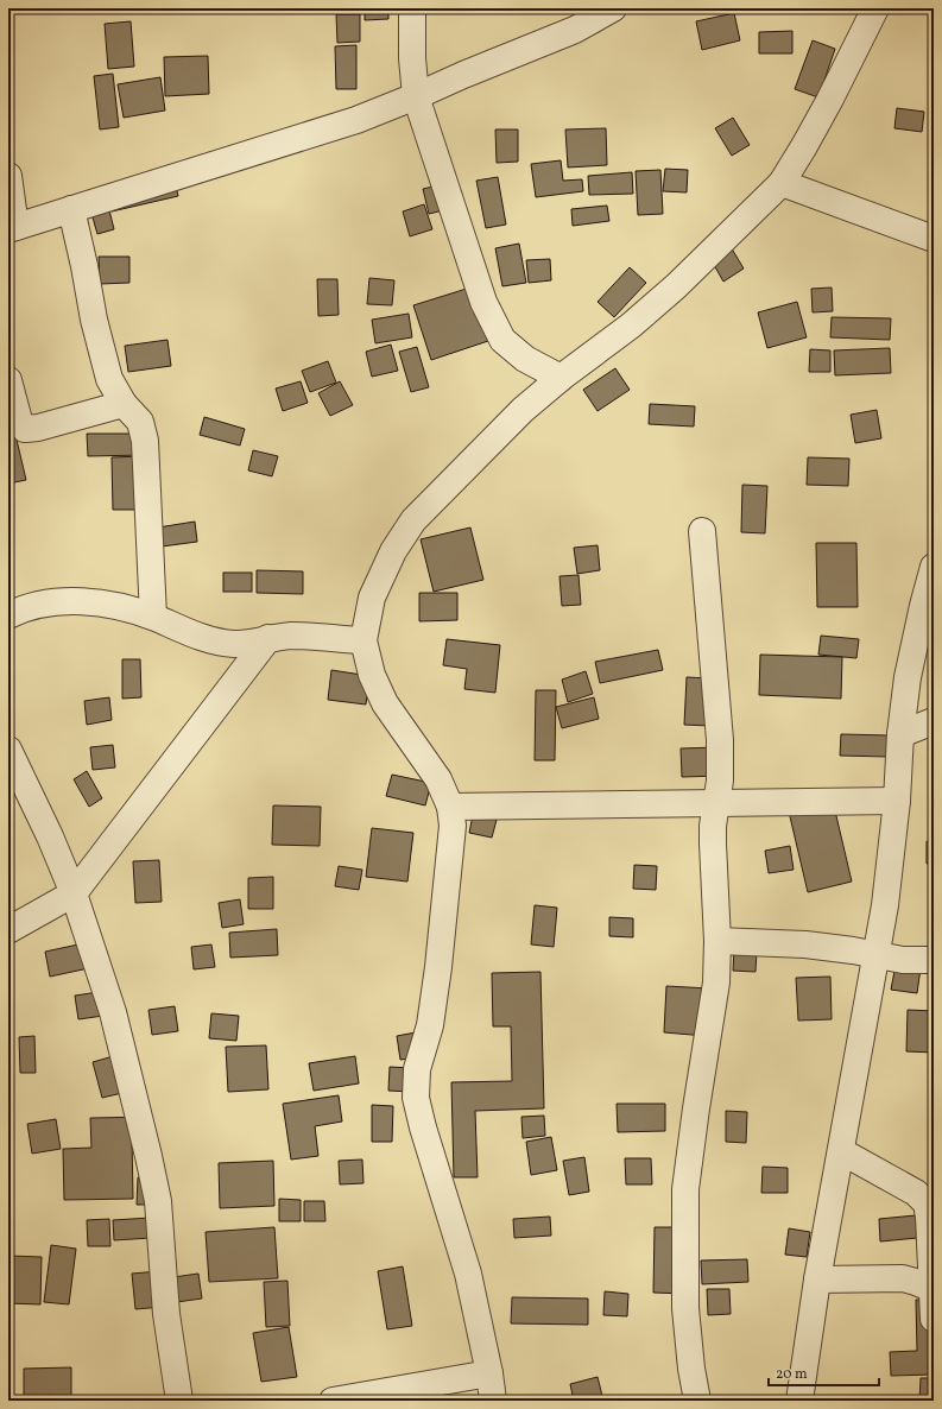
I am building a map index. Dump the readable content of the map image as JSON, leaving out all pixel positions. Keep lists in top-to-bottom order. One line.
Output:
{"scale_bar":"20 m"}
